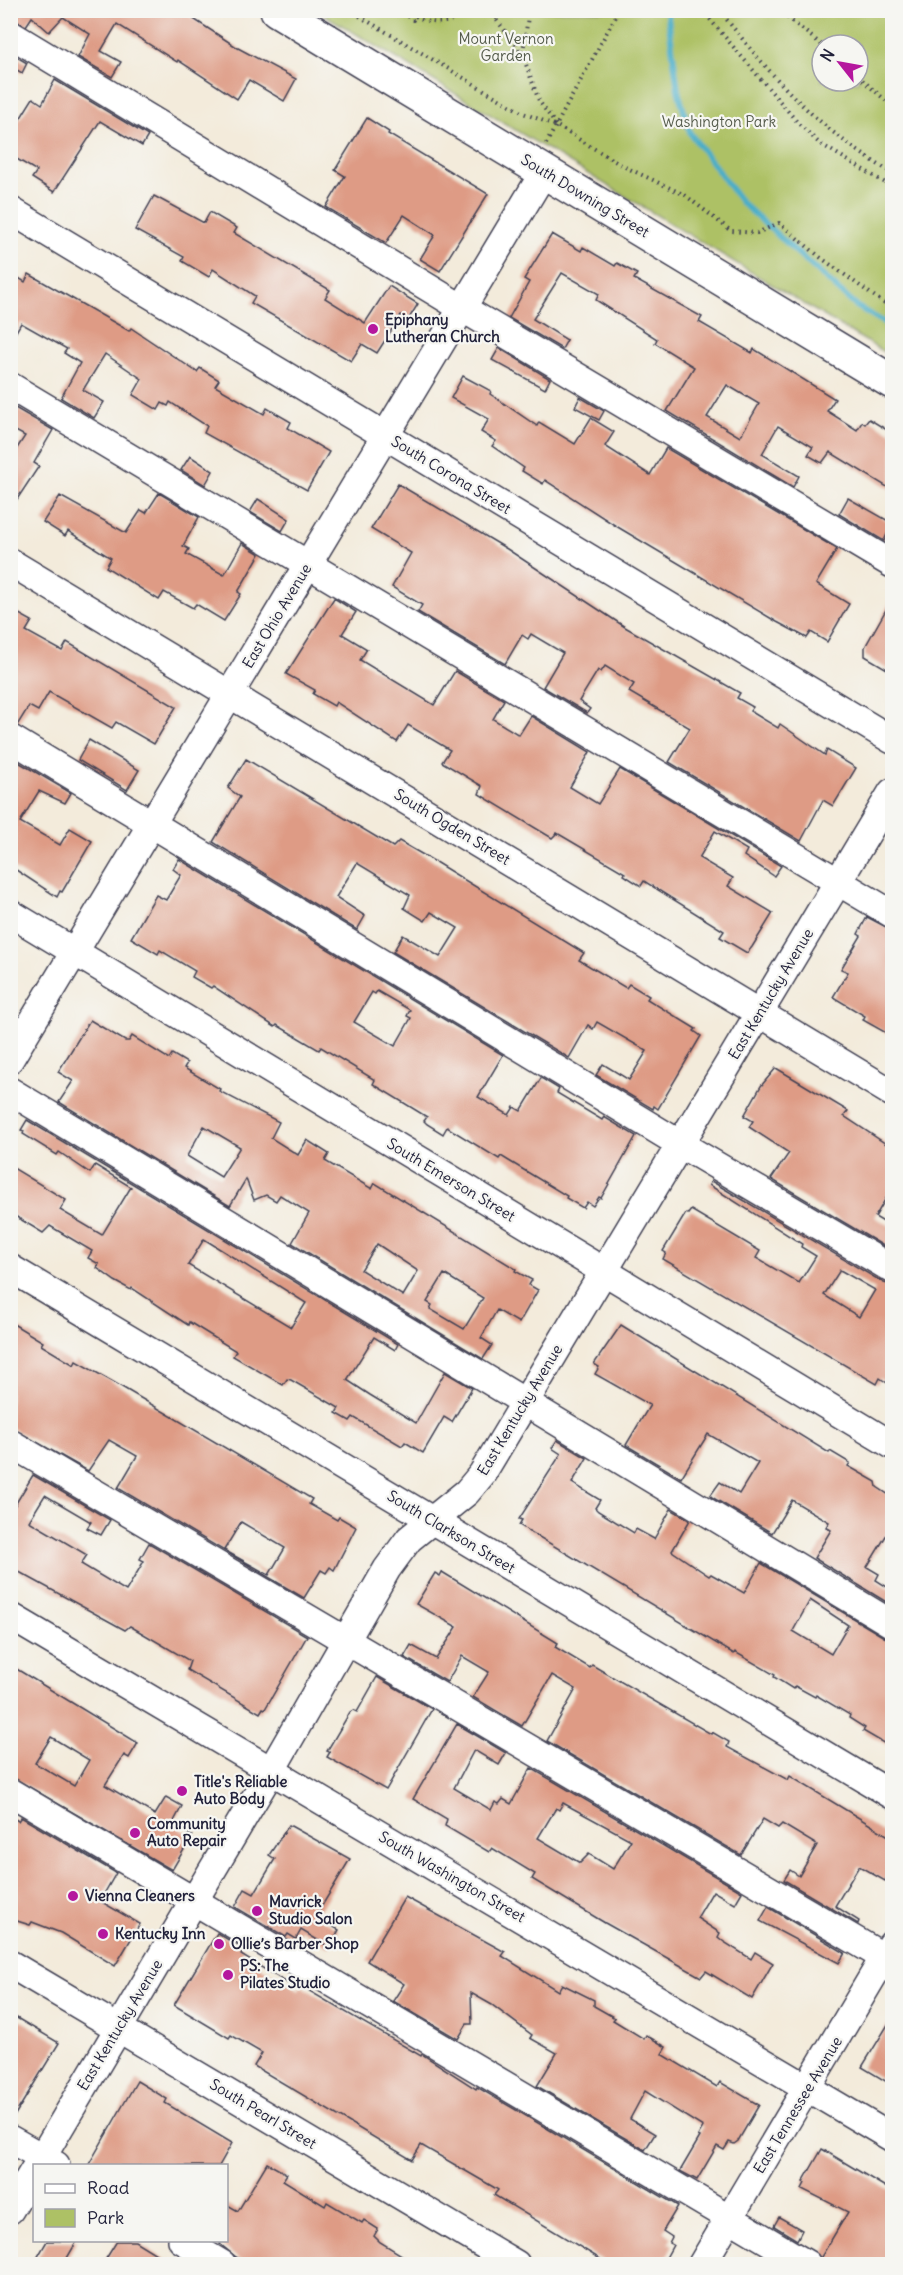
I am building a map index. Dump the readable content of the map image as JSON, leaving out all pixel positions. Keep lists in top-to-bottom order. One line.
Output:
{"streets":{"main road":["South Downing Street"],"street":["South Corona Street","East Ohio Avenue","South Ogden Street","East Kentucky Avenue","South Emerson Street","South Clarkson Street","South Washington Street","East Tennessee Avenue","South Pearl Street"]},"crossings":[["South Downing Street","East Ohio Avenue"],["South Corona Street","East Ohio Avenue"],["East Ohio Avenue","South Ogden Street"],["East Ohio Avenue","South Emerson Street"],["South Ogden Street","East Kentucky Avenue"],["East Kentucky Avenue","South Emerson Street"],["East Kentucky Avenue","South Clarkson Street"],["East Kentucky Avenue","South Washington Street"],["East Kentucky Avenue","South Pearl Street"],["South Washington Street","East Tennessee Avenue"]],"parks":["Mount Vernon Garden","Washington Park"],"places":["Epiphany Lutheran Church","Title's Reliable Auto Body","Community Auto Repair","Vienna Cleaners","Mavrick Studio Salon","Kentucky Inn","Ollie’s Barber Shop","PS: The Pilates Studio"],"legend":["Road","Park"],"north":"top left"}
